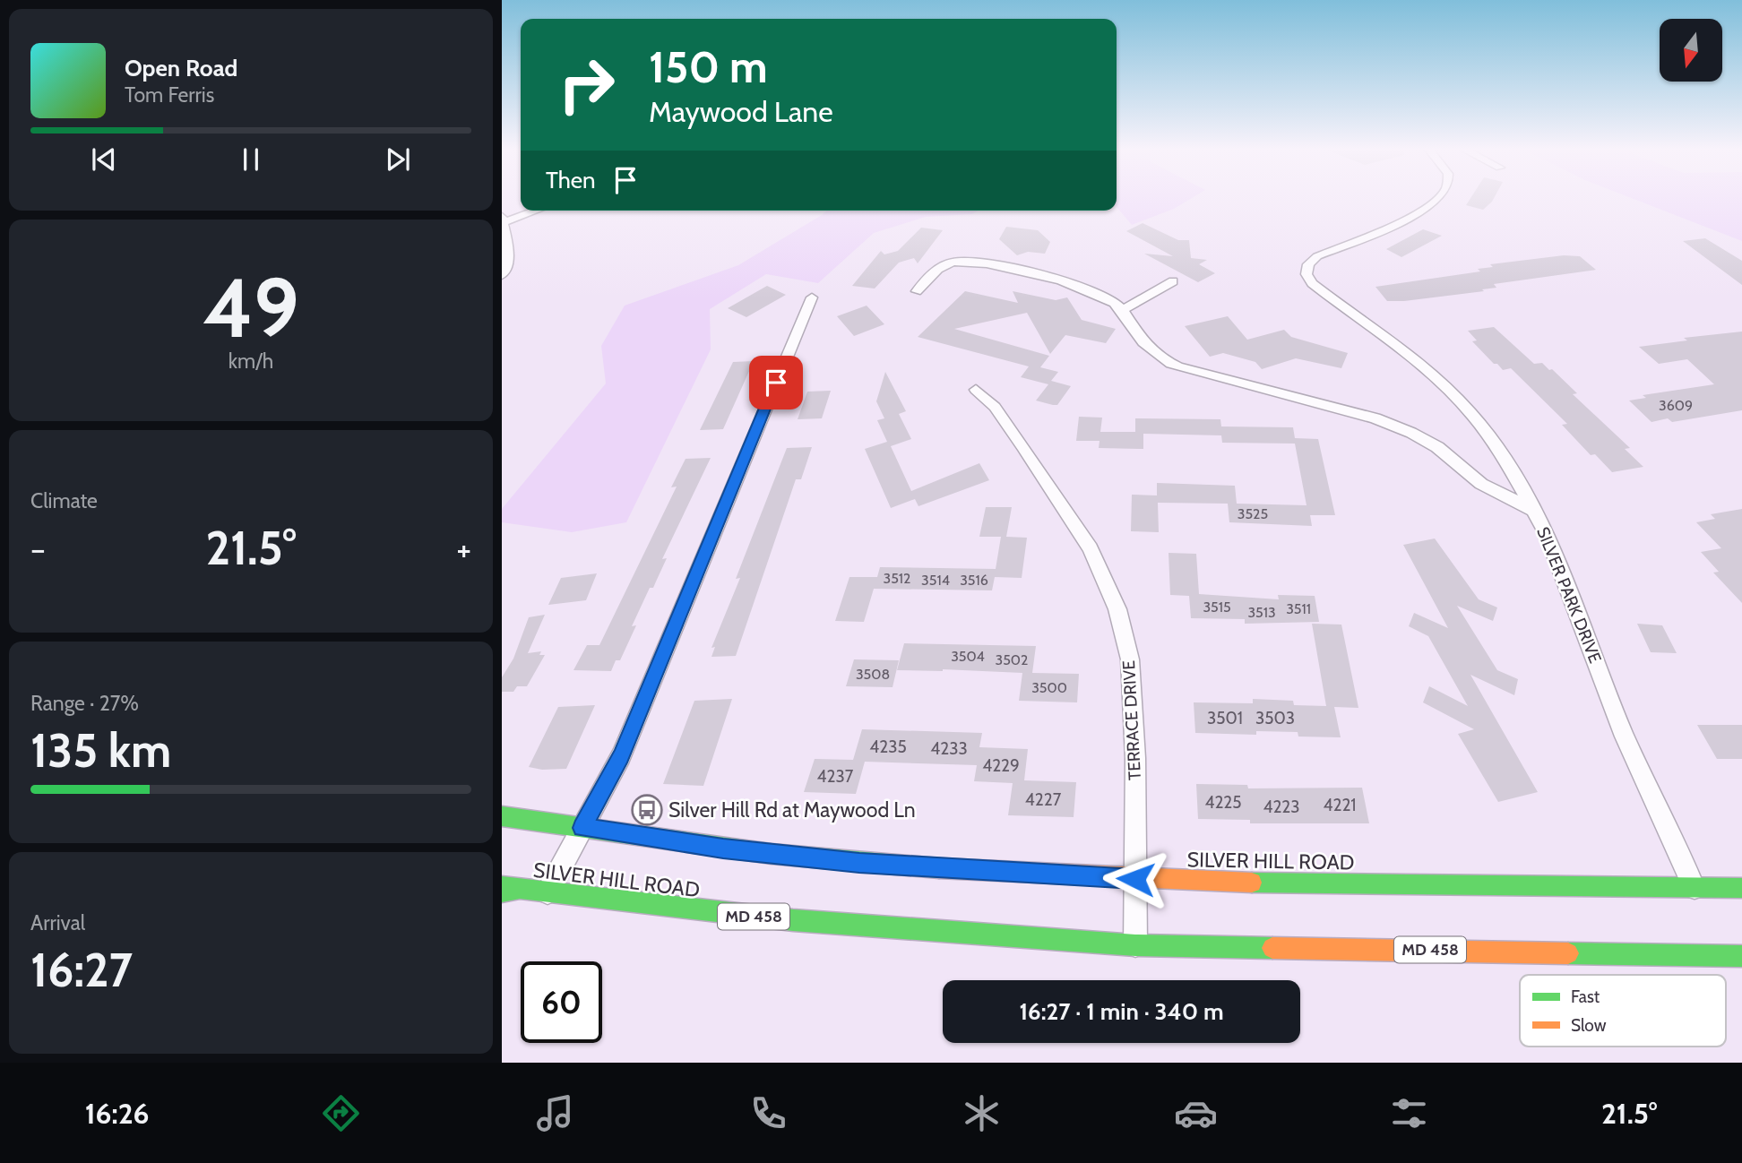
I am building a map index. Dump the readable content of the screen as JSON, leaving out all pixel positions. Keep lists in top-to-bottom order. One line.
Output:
{"streets":{"main road":["SILVER HILL ROAD","MD 458"],"street":["SILVER PARK DRIVE","TERRACE DRIVE"]},"crossings":[["SILVER PARK DRIVE","SILVER HILL ROAD"],["TERRACE DRIVE","SILVER HILL ROAD"]],"places":{"bus stop":["Silver Hill Rd at Maywood Ln"]},"house_numbers":["3609","3525","3512","3514","3516","3515","3511","3513","3504","3502","3508","3500","3501","3503","4235","4233","4229","4237","4227","4225","4221","4223"],"legend":["Fast","Slow"],"north":"bottom","page":{"turn":["150 m","Maywood Lane"],"song":["Open Road","Tom Ferris"],"then":"Then","tile":[["49","km/h"],"Climate",["Range · 27%","135 km"],["Arrival","16:27"]],"heat":["−","21.5°","+"],"limit":"60","trip":"16:27 · 1 min · 340 m","tabs":["16:26","21.5°"]}}
